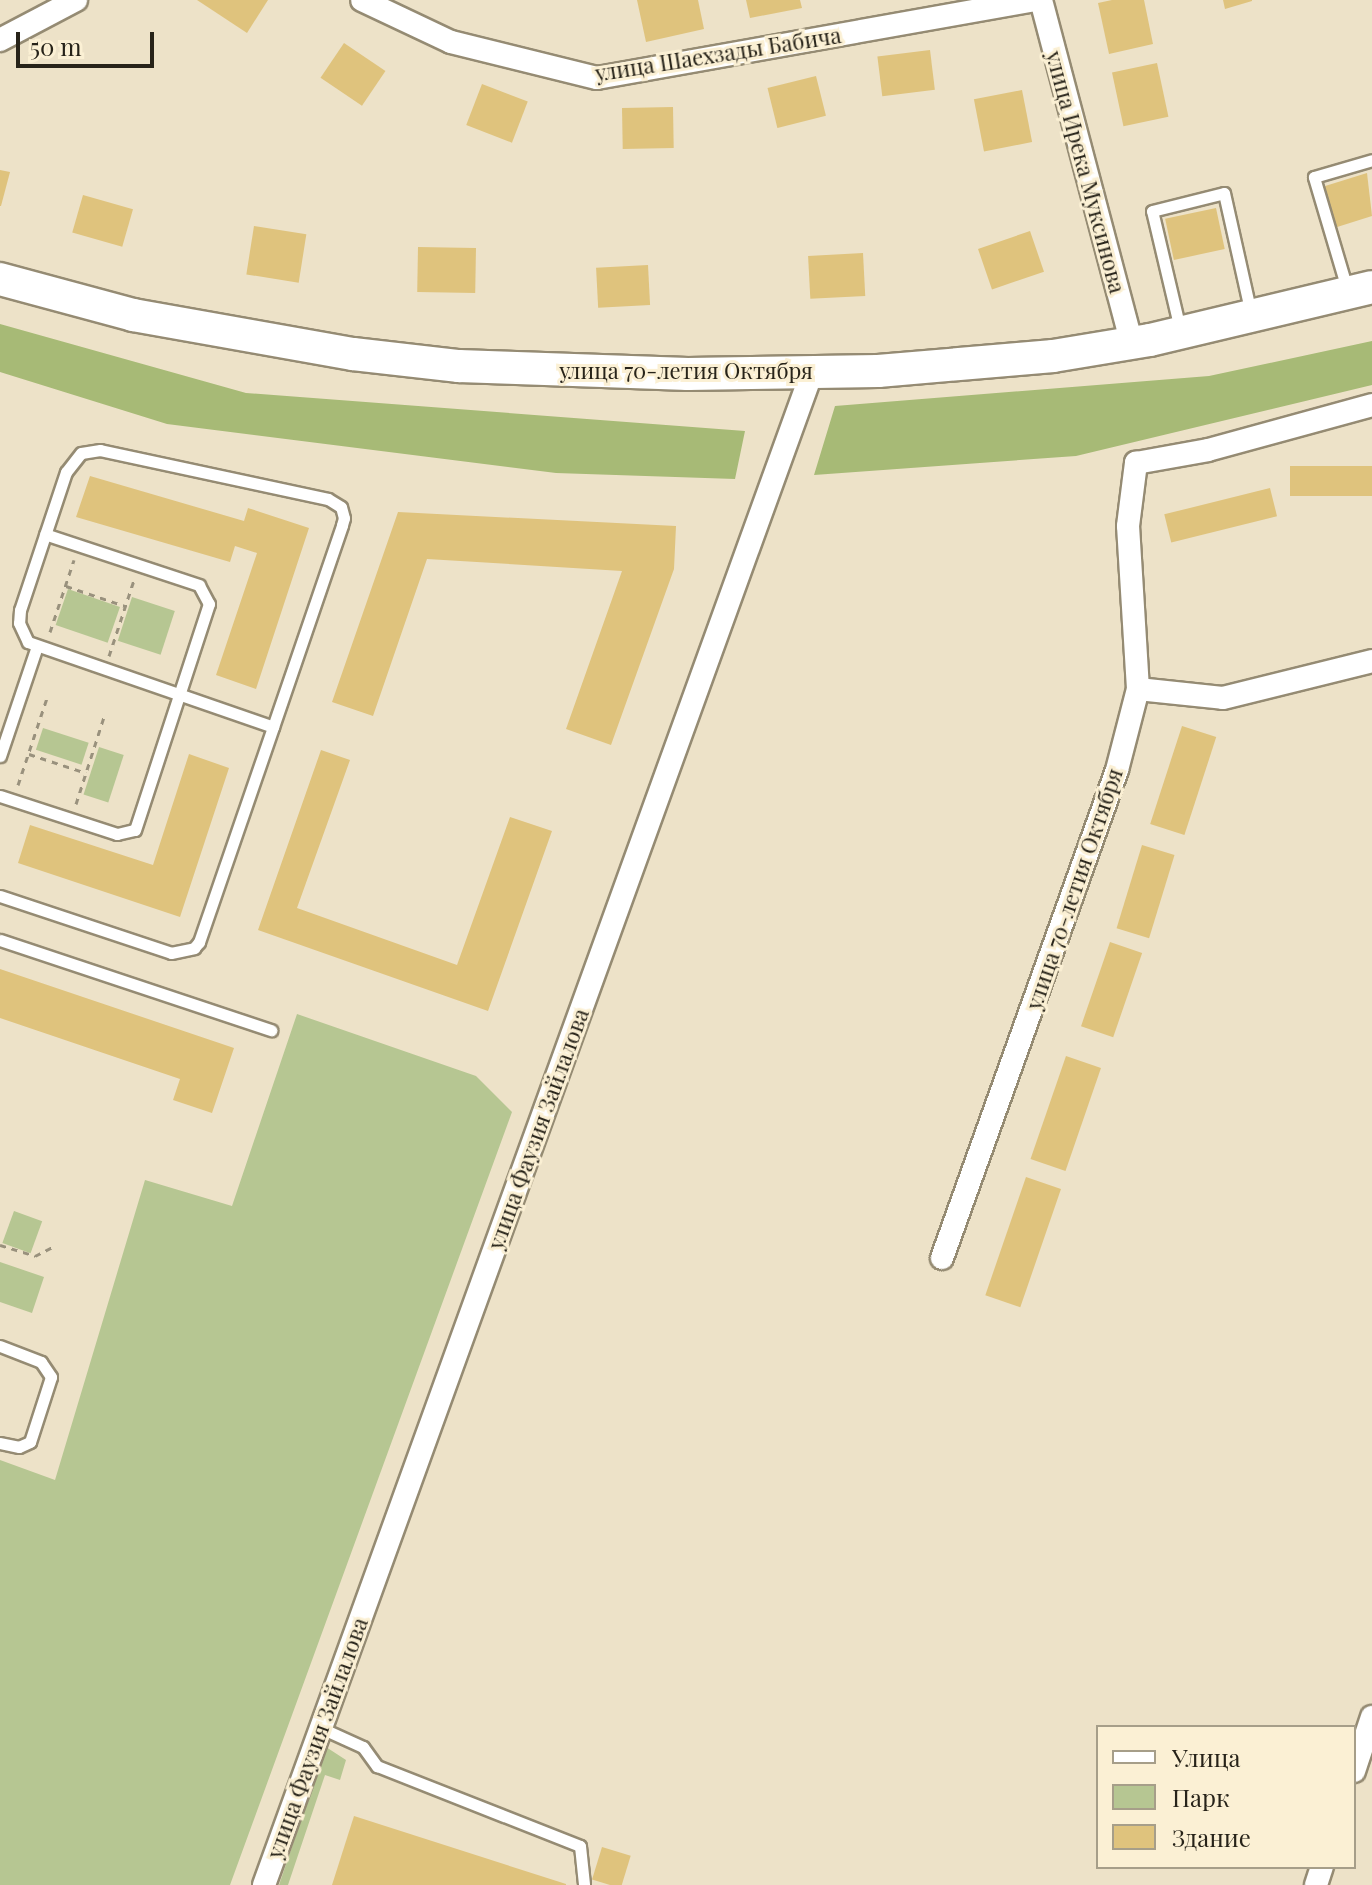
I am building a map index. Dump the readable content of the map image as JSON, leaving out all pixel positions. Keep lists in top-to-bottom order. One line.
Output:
{"streets":{"main road":["улица 70-летия Октября"],"street":["улица Шаехзады Бабича","улица Ирека Муксинова","улица Фаузия Зайлалова"]},"crossings":[["улица Шаехзады Бабича","улица Ирека Муксинова"],["улица Ирека Муксинова","улица 70-летия Октября"],["улица 70-летия Октября","улица Фаузия Зайлалова"]],"legend":["Улица","Парк","Здание"],"scale_bar":"50 m"}
